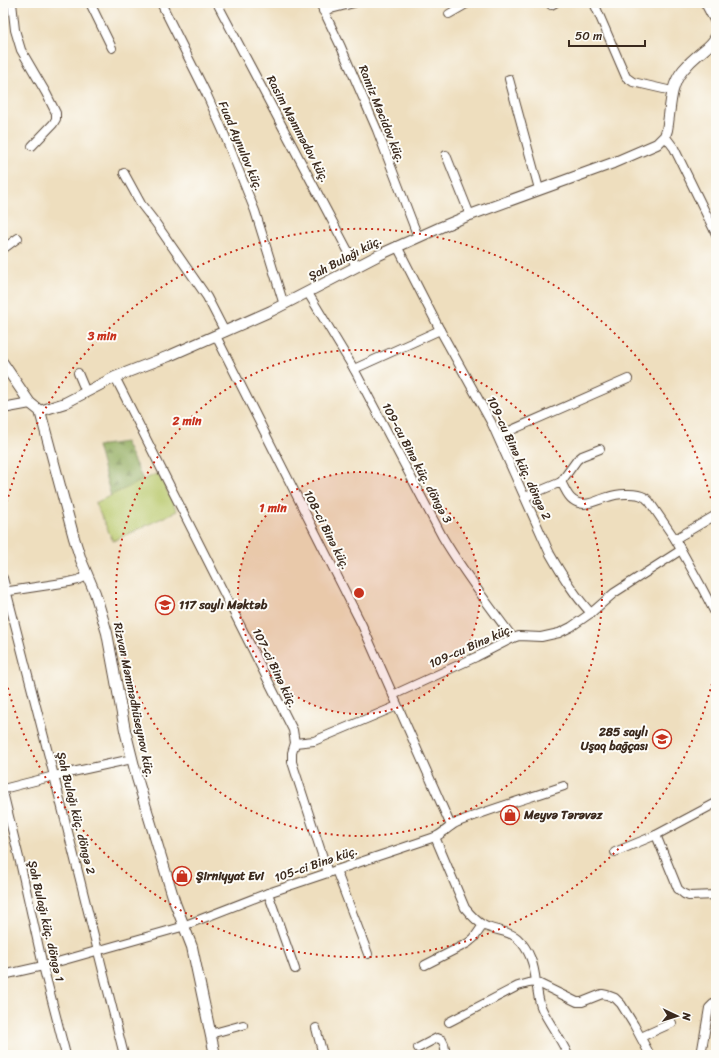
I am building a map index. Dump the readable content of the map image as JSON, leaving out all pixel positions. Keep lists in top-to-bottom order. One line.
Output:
{"streets":{"street":["Ramiz Məcidov küç.","Rasim Məmmədov küç.","Fuad Aynulov küç.","Şah Bulağı küç.","109-cu Binə küç. döngə 2","109-cu Binə küç. döngə 3","108-ci Binə küç.","109-cu Binə küç.","107-ci Binə küç.","Rizvan Məmmədhüseynov küç.","Şah Bulağı küç. döngə 2","105-ci Binə küç.","Şah Bulağı küç. döngə 1"]},"crossings":[["Ramiz Məcidov küç.","Şah Bulağı küç."],["Rasim Məmmədov küç.","Şah Bulağı küç."],["Fuad Aynulov küç.","Şah Bulağı küç."],["Şah Bulağı küç.","109-cu Binə küç. döngə 2"],["Şah Bulağı küç.","109-cu Binə küç. döngə 3"],["Şah Bulağı küç.","108-ci Binə küç."],["Şah Bulağı küç.","107-ci Binə küç."],["Şah Bulağı küç.","Rizvan Məmmədhüseynov küç."],["109-cu Binə küç. döngə 2","109-cu Binə küç."],["109-cu Binə küç. döngə 3","109-cu Binə küç."],["108-ci Binə küç.","109-cu Binə küç."],["108-ci Binə küç.","105-ci Binə küç."],["107-ci Binə küç.","105-ci Binə küç."],["Rizvan Məmmədhüseynov küç.","105-ci Binə küç."],["Şah Bulağı küç. döngə 2","105-ci Binə küç."],["105-ci Binə küç.","Şah Bulağı küç. döngə 1"]],"places":{"school or university":["117 saylı Məktəb","285 saylı Uşaq bağçası"],"shop":["Meyvə Tərəvəz","Şirniyyat Evi"]},"scale_bar":"50 m","north":"right","rings":["3 min","2 min","1 min"]}
